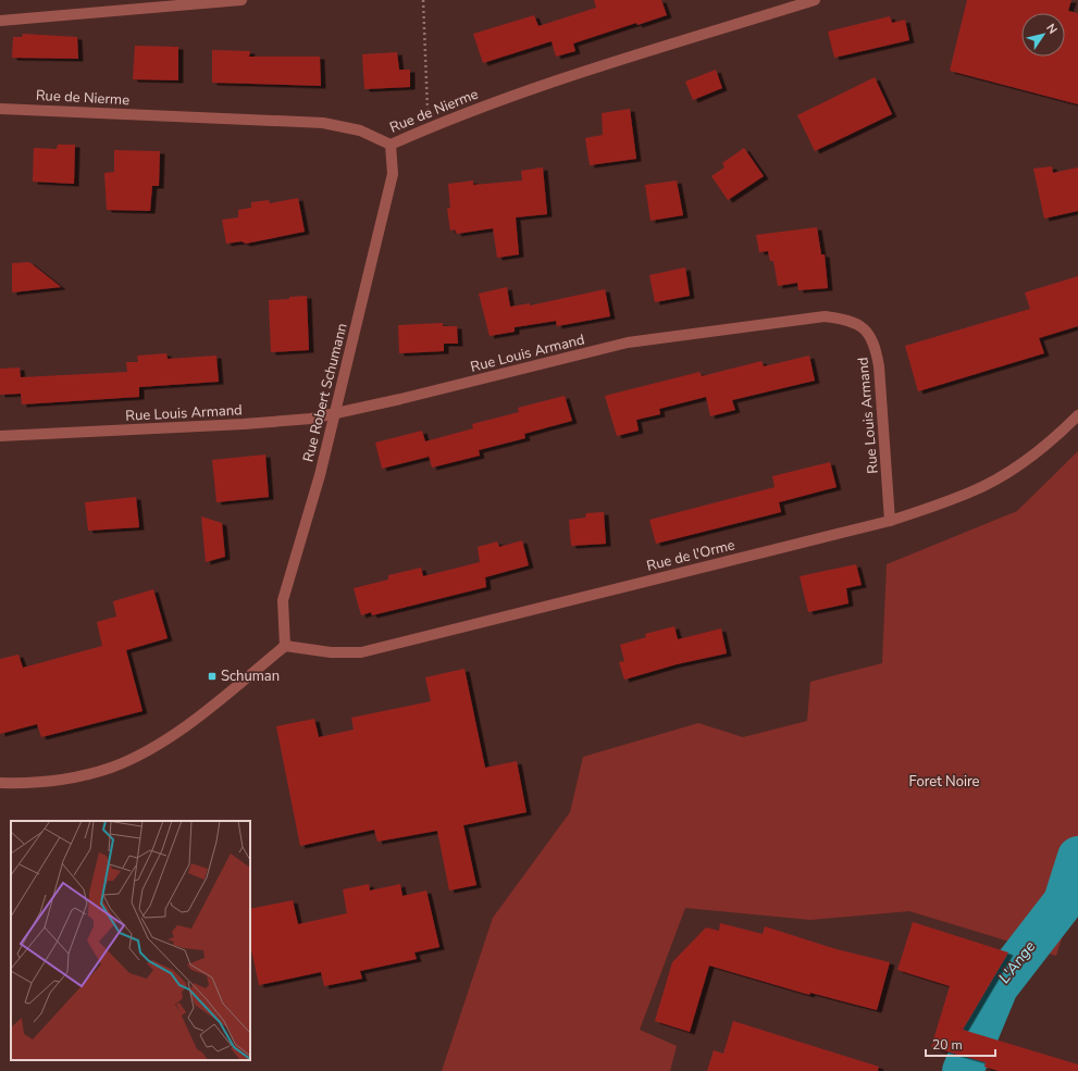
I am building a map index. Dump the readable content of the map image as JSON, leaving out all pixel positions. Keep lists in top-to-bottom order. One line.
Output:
{"streets":{"street":["Rue de Nierme","Rue Louis Armand","Rue Robert Schumann","Rue de l'Orme"]},"crossings":[["Rue de Nierme","Rue Robert Schumann"],["Rue Louis Armand","Rue Robert Schumann"],["Rue Louis Armand","Rue de l'Orme"],["Rue Robert Schumann","Rue de l'Orme"]],"water":["L'Ange"],"parks":["Foret Noire"],"places":{"transit":["Schuman"]},"scale_bar":"20 m","north":"top right"}
